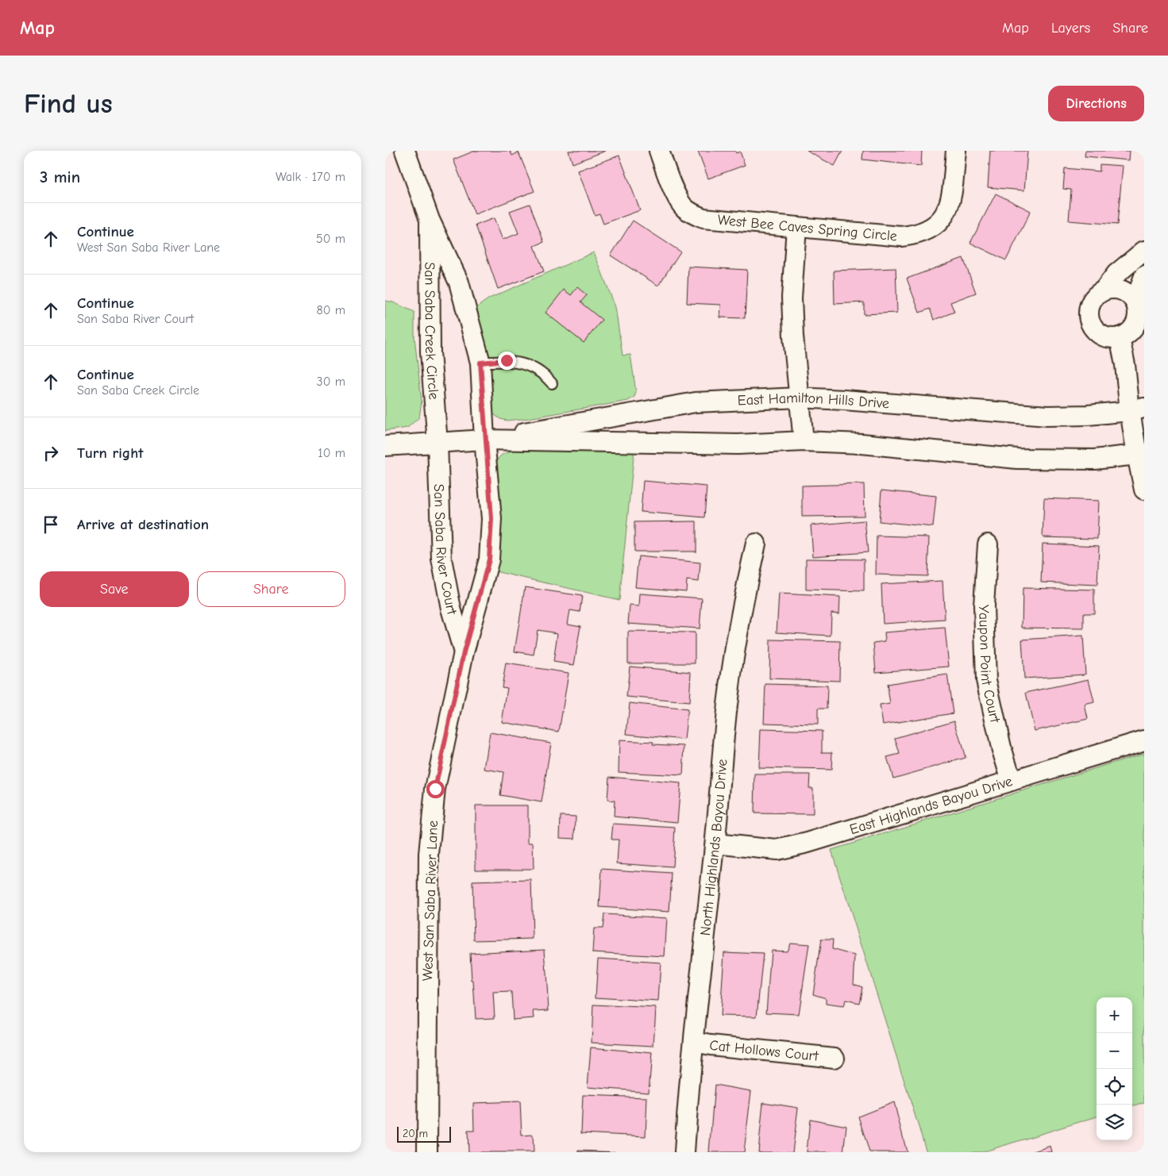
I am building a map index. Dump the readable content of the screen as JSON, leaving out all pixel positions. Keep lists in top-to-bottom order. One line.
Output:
{"streets":{"street":["West Bee Caves Spring Circle","San Saba Creek Circle","East Hamilton Hills Drive","San Saba River Court","Yaupon Point Court","East Highlands Bayou Drive","North Highlands Bayou Drive","West San Saba River Lane","Cat Hollows Court"]},"crossings":[["San Saba Creek Circle","East Hamilton Hills Drive"],["San Saba Creek Circle","San Saba River Court"],["East Hamilton Hills Drive","San Saba River Court"],["San Saba River Court","West San Saba River Lane"],["Yaupon Point Court","East Highlands Bayou Drive"],["East Highlands Bayou Drive","North Highlands Bayou Drive"],["North Highlands Bayou Drive","Cat Hollows Court"]],"scale_bar":"20 m","page":{"header":"Map","nav":["Map","Layers","Share"],"buttons":["Directions",["Save","Share"]],"title":"Find us","heading":["3 min","Walk · 170 m"],"list":[["Continue","West San Saba River Lane","50 m"],["Continue","San Saba River Court","80 m"],["Continue","San Saba Creek Circle","30 m"],["Turn right","10 m"],"Arrive at destination"],"map_buttons":["+","−"],"scale":"20 m"}}
